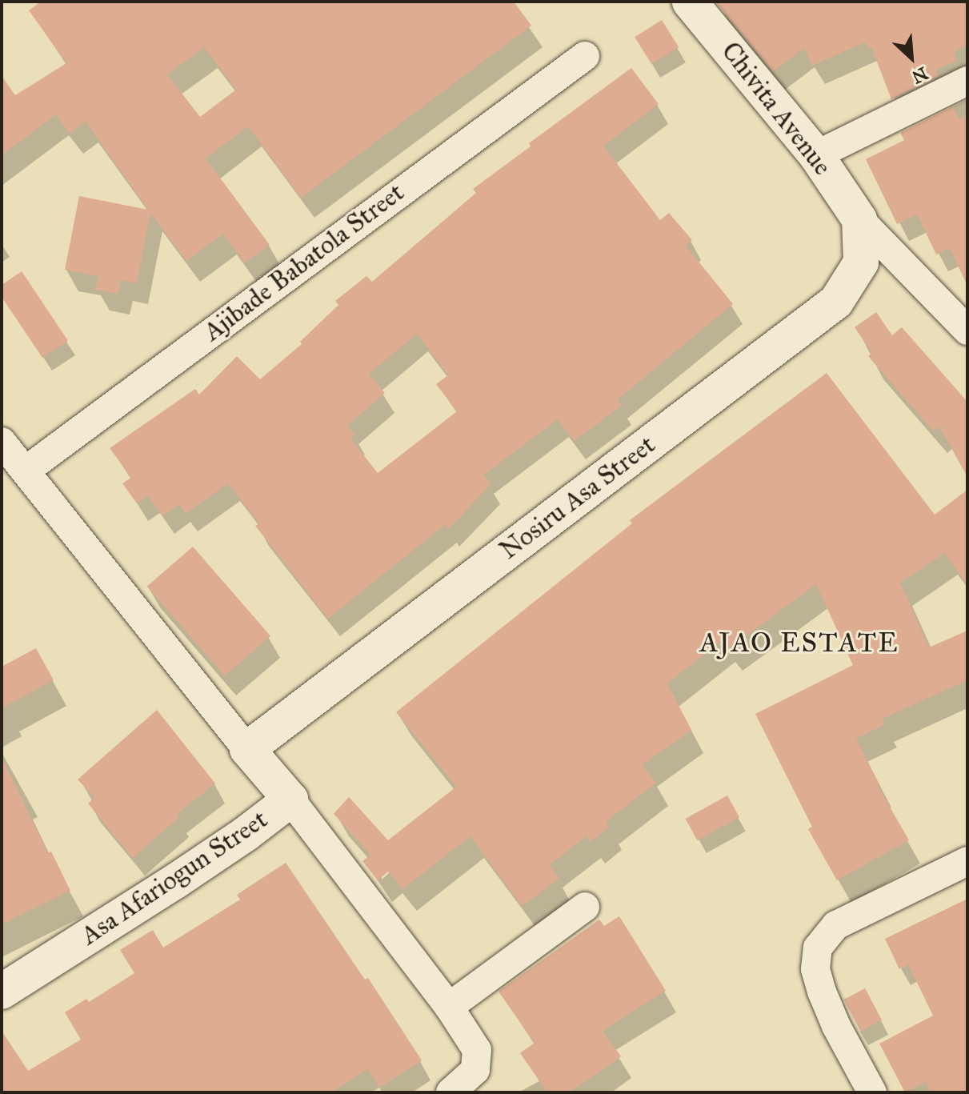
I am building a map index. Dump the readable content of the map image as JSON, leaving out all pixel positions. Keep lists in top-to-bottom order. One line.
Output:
{"streets":{"street":["Chivita Avenue","Ajibade Babatola Street","Nosiru Asa Street","Asa Afariogun Street"]},"crossings":[["Chivita Avenue","Nosiru Asa Street"],["Nosiru Asa Street","Asa Afariogun Street"]],"districts":["AJAO ESTATE"],"north":"bottom right"}
